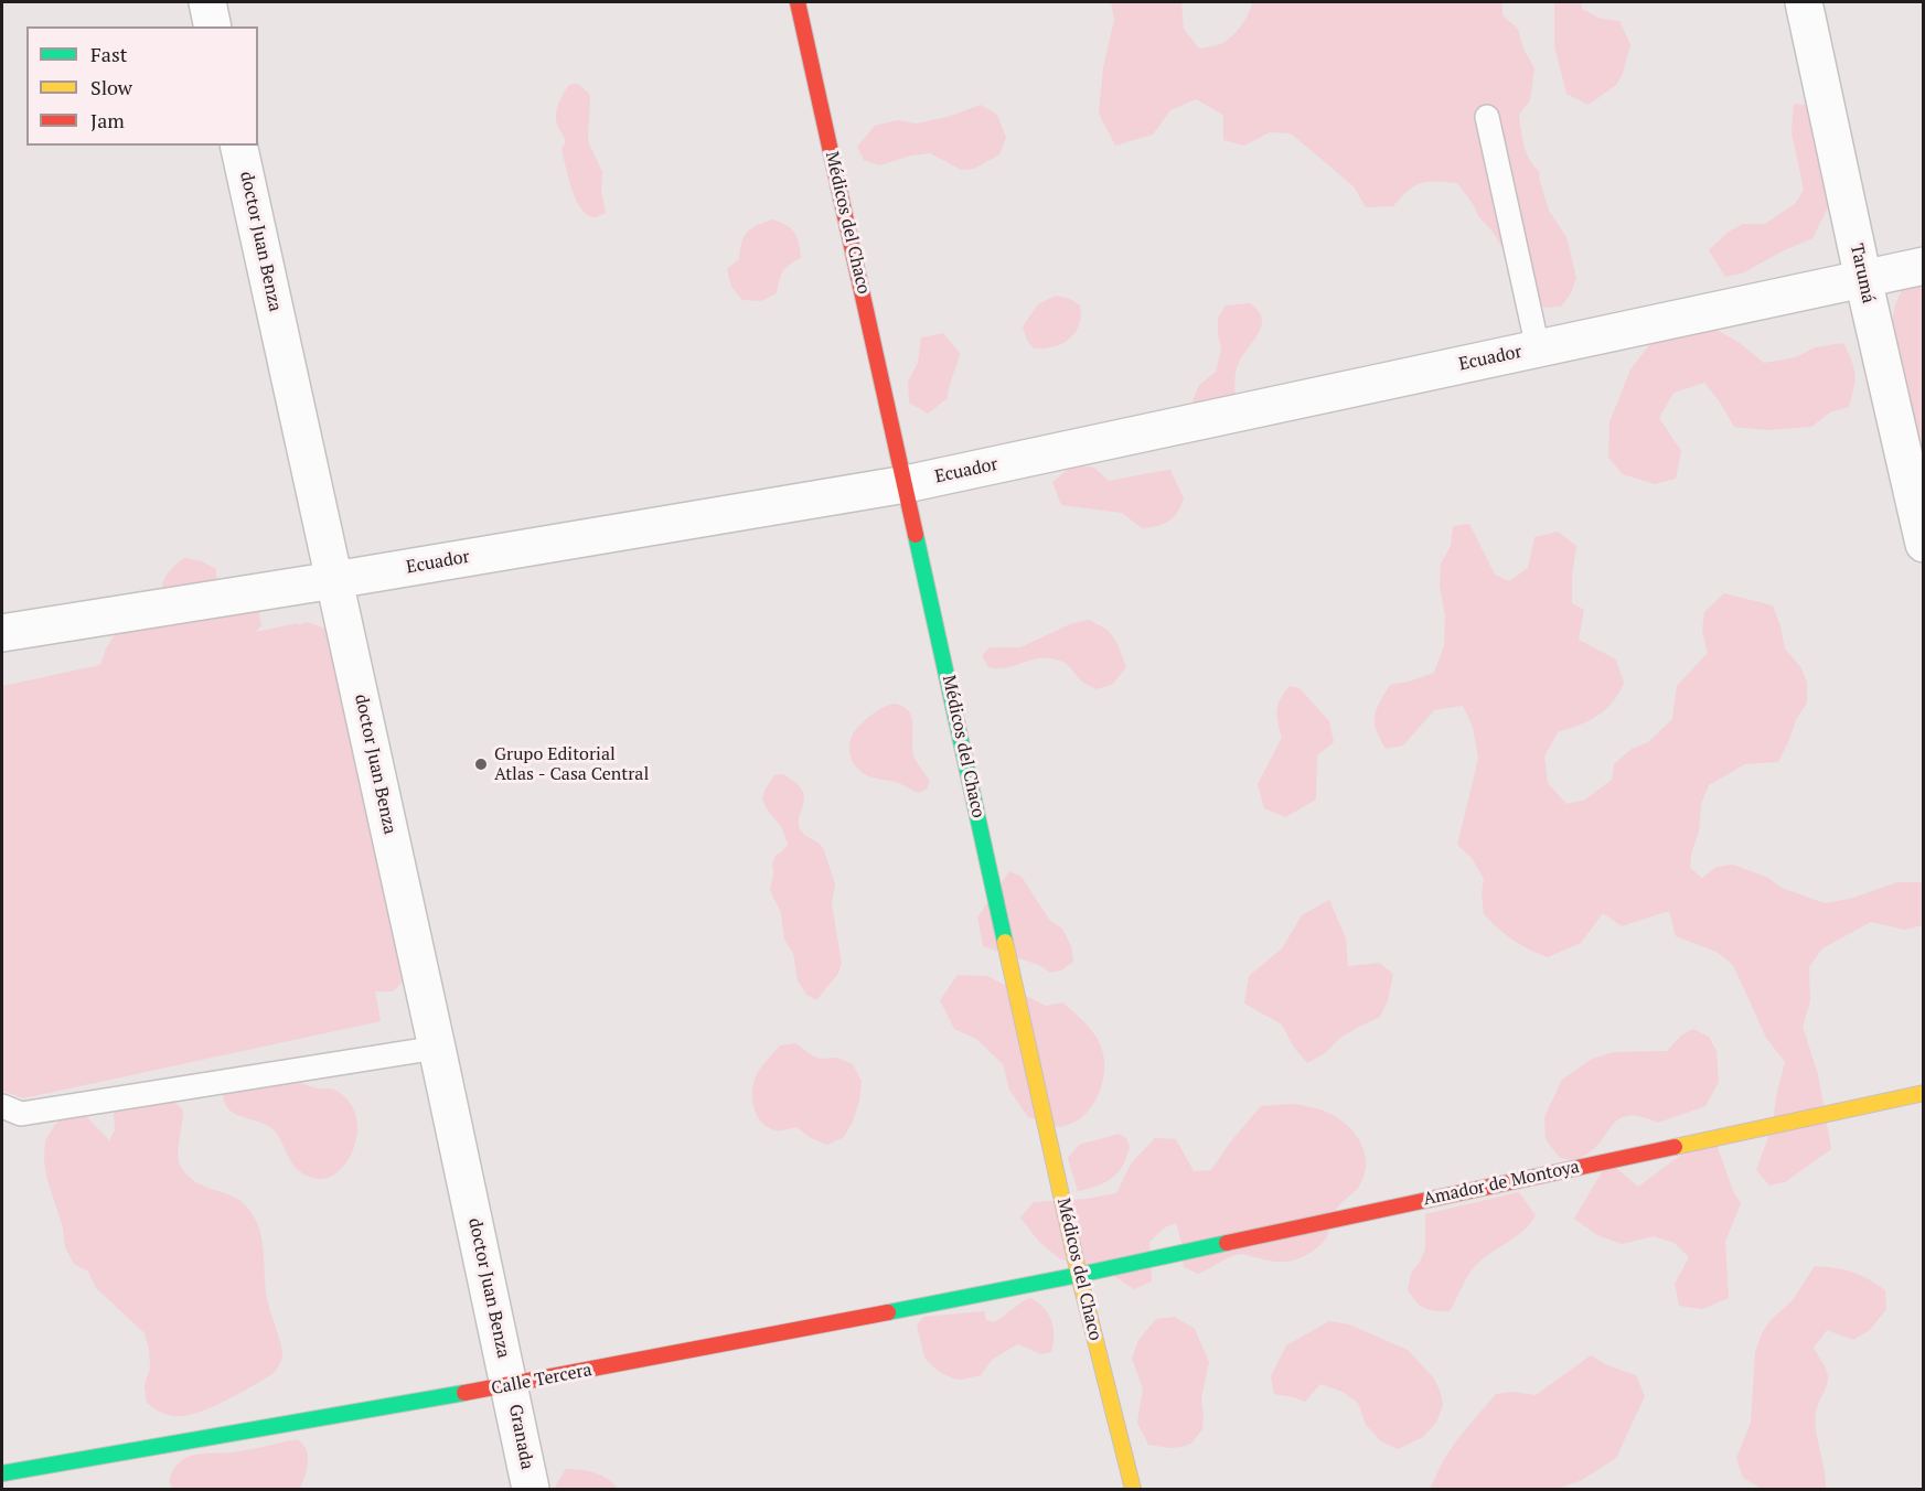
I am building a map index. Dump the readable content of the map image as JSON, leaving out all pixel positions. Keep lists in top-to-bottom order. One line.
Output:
{"streets":{"street":["Médicos del Chaco","doctor Juan Benza","Tarumá","Ecuador","Amador de Montoya","Calle Tercera","Granada"]},"crossings":[["Médicos del Chaco","Ecuador"],["Médicos del Chaco","Amador de Montoya"],["Médicos del Chaco","Calle Tercera"],["doctor Juan Benza","Ecuador"],["doctor Juan Benza","Calle Tercera"],["doctor Juan Benza","Granada"],["Tarumá","Ecuador"],["Amador de Montoya","Calle Tercera"],["Calle Tercera","Granada"]],"places":["Grupo Editorial Atlas - Casa Central"],"legend":["Fast","Slow","Jam"]}
